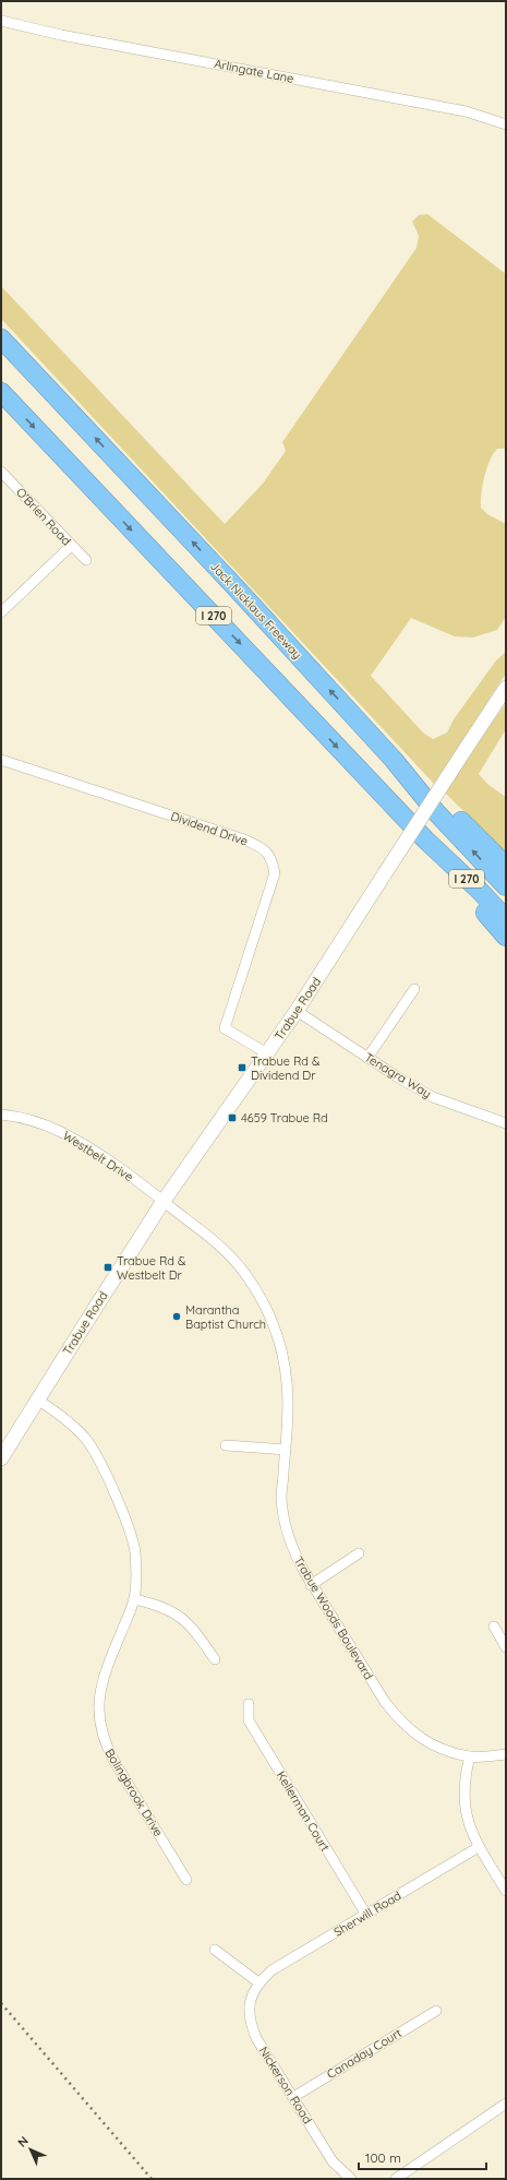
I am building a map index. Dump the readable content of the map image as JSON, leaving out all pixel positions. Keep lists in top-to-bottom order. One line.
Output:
{"streets":{"highway":["Jack Nicklaus Freeway","I 270"],"main road":["Trabue Road"],"street":["Arlingate Lane","O'Brien Road","Dividend Drive","Tenagra Way","Westbelt Drive","Trabue Woods Boulevard","Bolingbrook Drive","Kellerman Court","Sherwill Road","Canaday Court","Nickerson Road"]},"crossings":[["Dividend Drive","Trabue Road"],["Trabue Road","Tenagra Way"],["Trabue Road","Westbelt Drive"],["Trabue Road","Trabue Woods Boulevard"],["Trabue Road","Bolingbrook Drive"],["Westbelt Drive","Trabue Woods Boulevard"],["Kellerman Court","Sherwill Road"],["Sherwill Road","Nickerson Road"],["Canaday Court","Nickerson Road"]],"places":{"transit":["Trabue Rd & Dividend Dr","4659 Trabue Rd","Trabue Rd & Westbelt Dr"],"other":["Marantha Baptist Church"]},"scale_bar":"100 m","north":"top left"}
